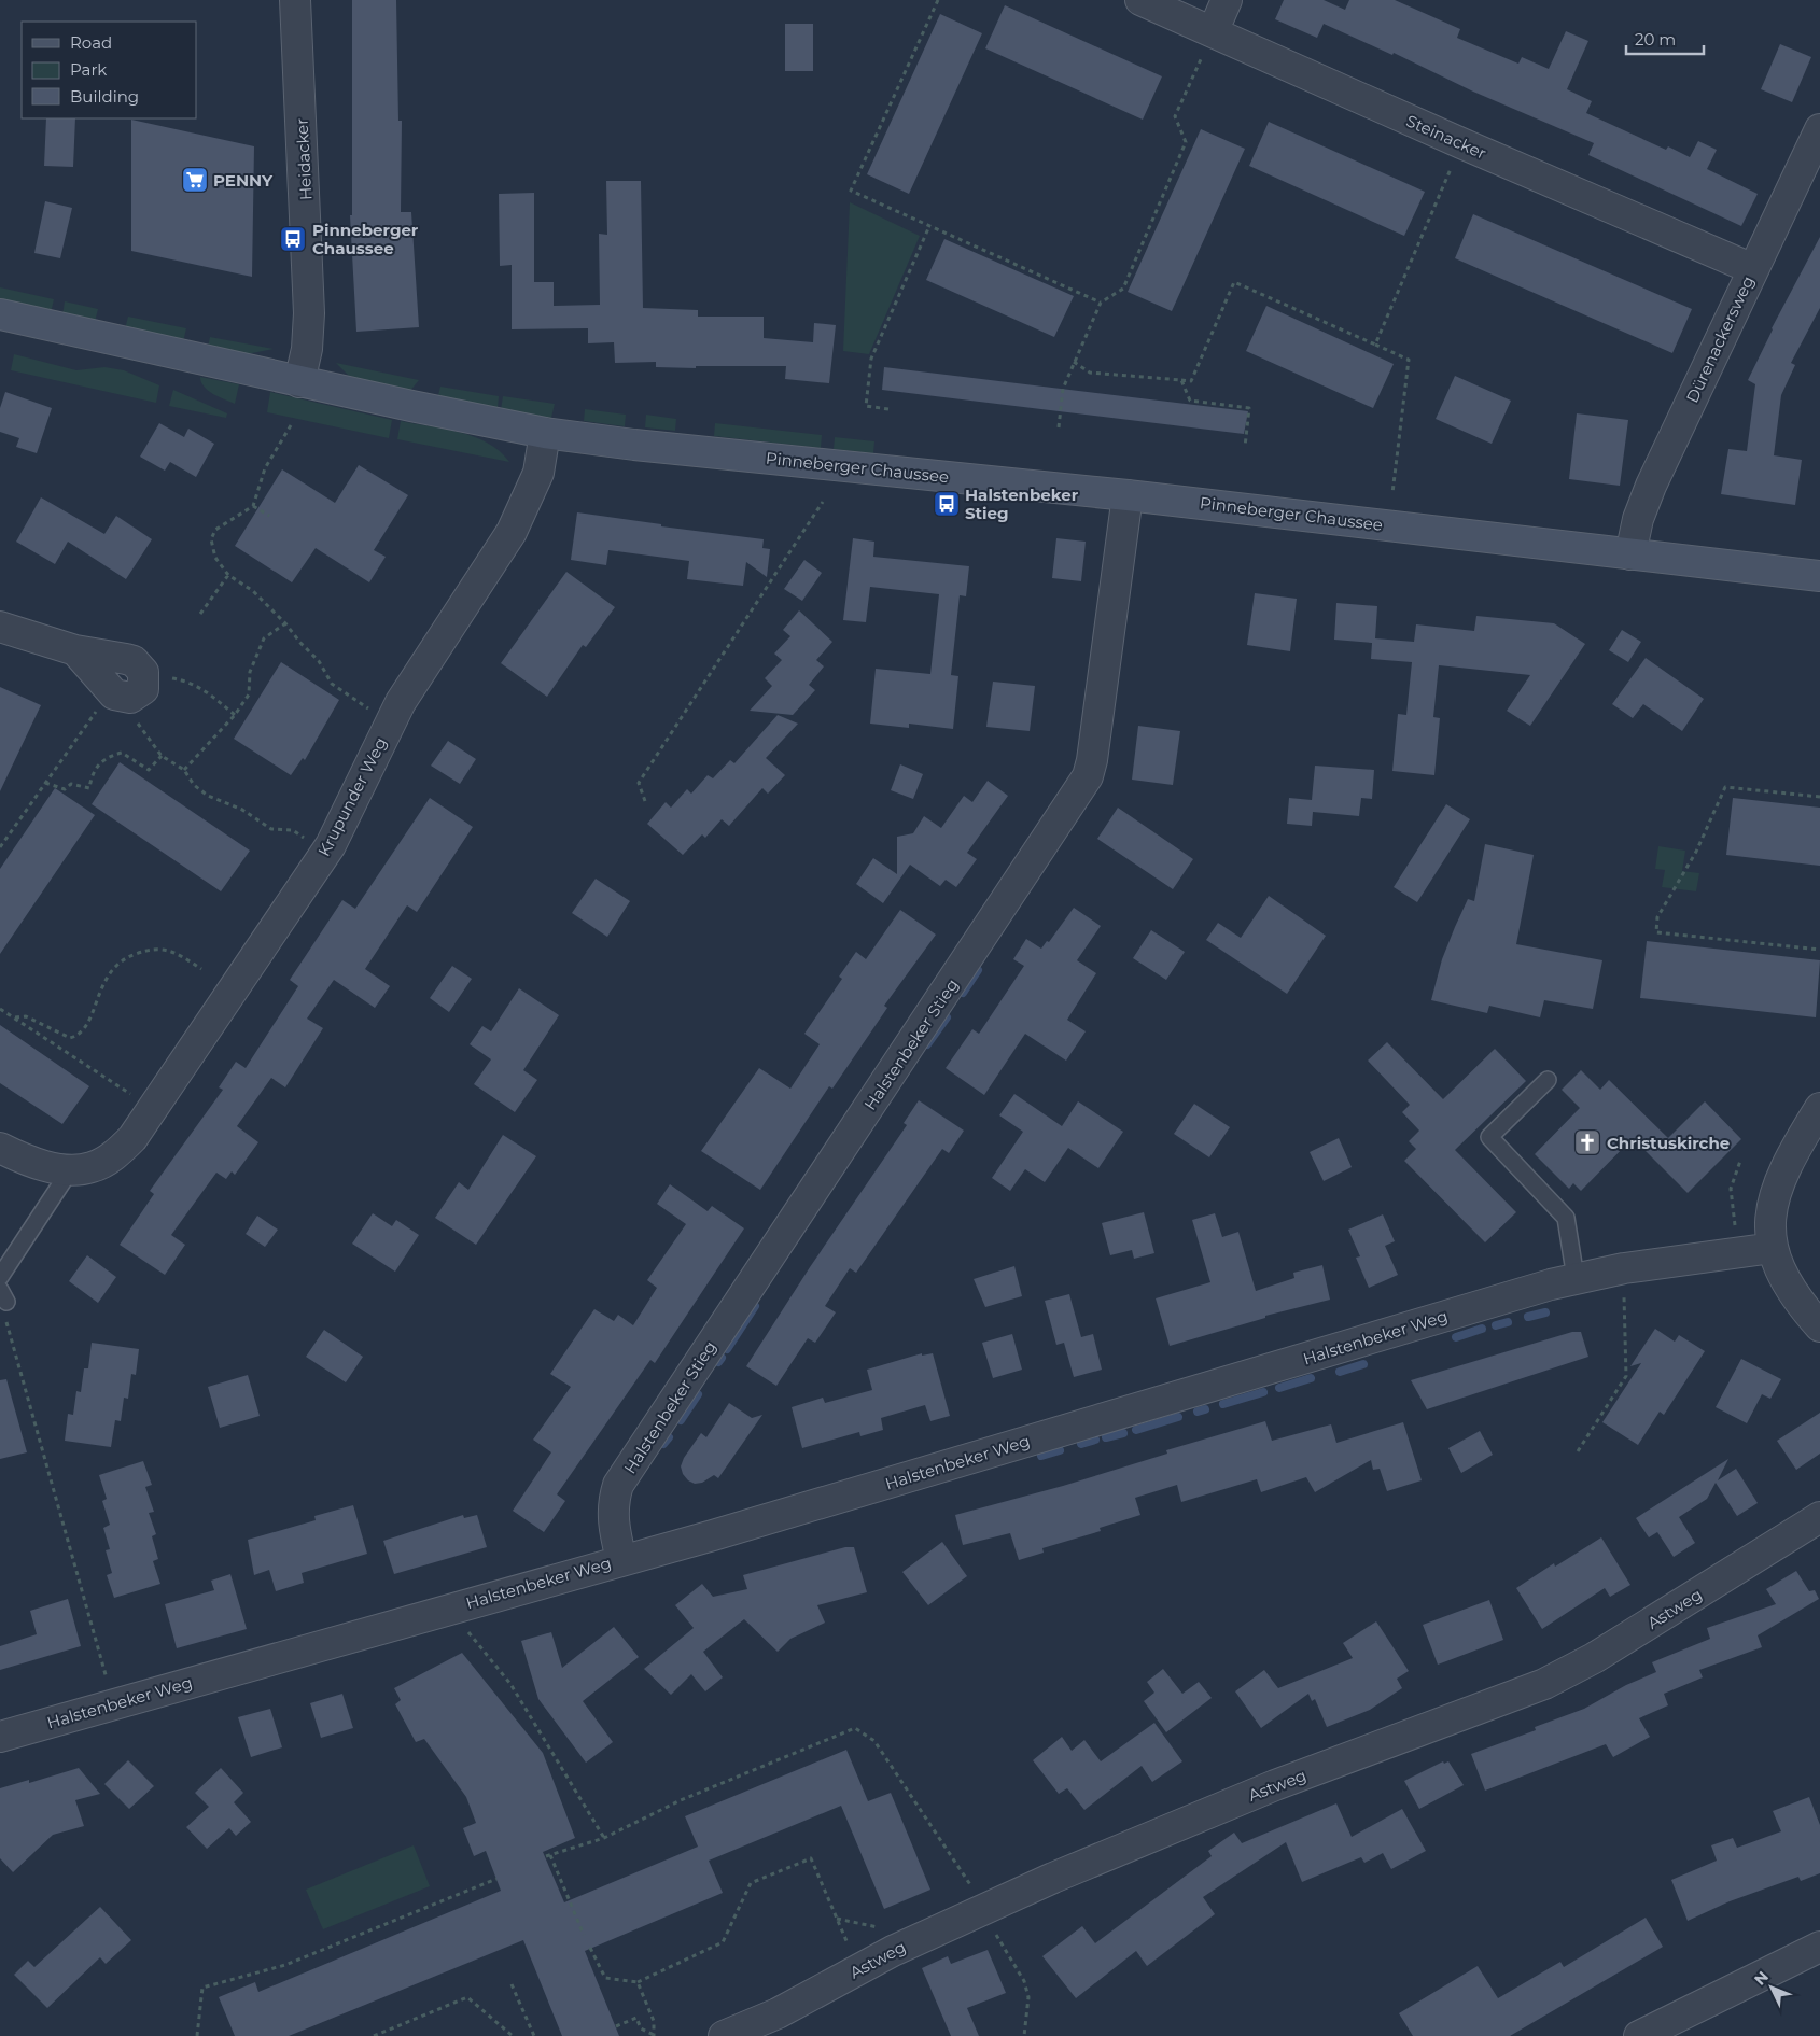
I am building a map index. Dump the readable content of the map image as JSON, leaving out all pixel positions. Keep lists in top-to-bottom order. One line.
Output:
{"streets":{"main road":["Pinneberger Chaussee"],"street":["Steinacker","Heidacker","Dürenackersweg","Krupunder Weg","Halstenbeker Stieg","Halstenbeker Weg","Astweg"]},"crossings":[["Steinacker","Dürenackersweg"],["Heidacker","Pinneberger Chaussee"],["Dürenackersweg","Pinneberger Chaussee"],["Pinneberger Chaussee","Krupunder Weg"],["Pinneberger Chaussee","Halstenbeker Stieg"],["Halstenbeker Stieg","Halstenbeker Weg"]],"places":{"supermarket":["PENNY"],"bus stop":["Pinneberger Chaussee","Halstenbeker Stieg"],"church":["Christuskirche"]},"legend":["Road","Park","Building"],"scale_bar":"20 m","north":"top left"}
